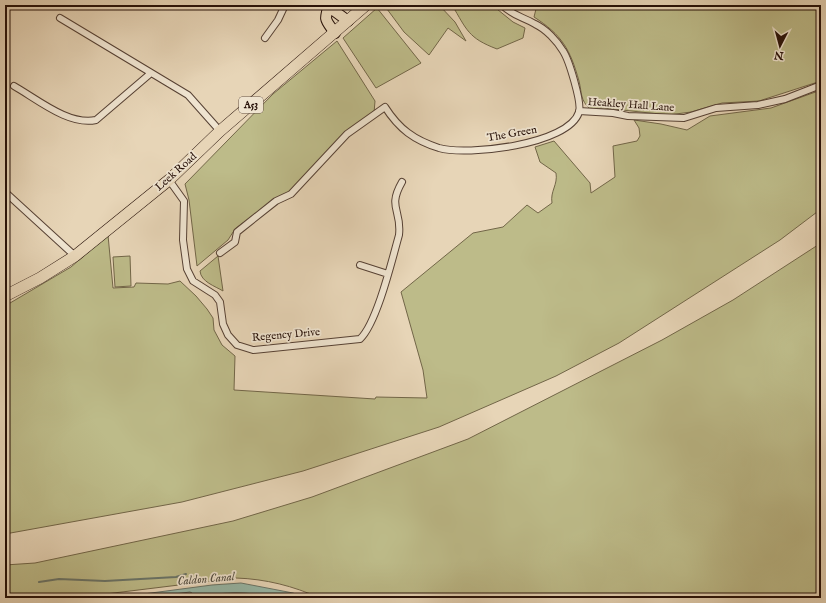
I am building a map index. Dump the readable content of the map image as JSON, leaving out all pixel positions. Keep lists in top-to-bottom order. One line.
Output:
{"streets":{"highway":["A53","Leek Road"],"street":["Heakley Hall Lane","The Green","Regency Drive"]},"crossings":[["A53","Leek Road"],["Heakley Hall Lane","The Green"],["Leek Road","Regency Drive"]],"water":["Caldon Canal"],"north":"bottom"}
